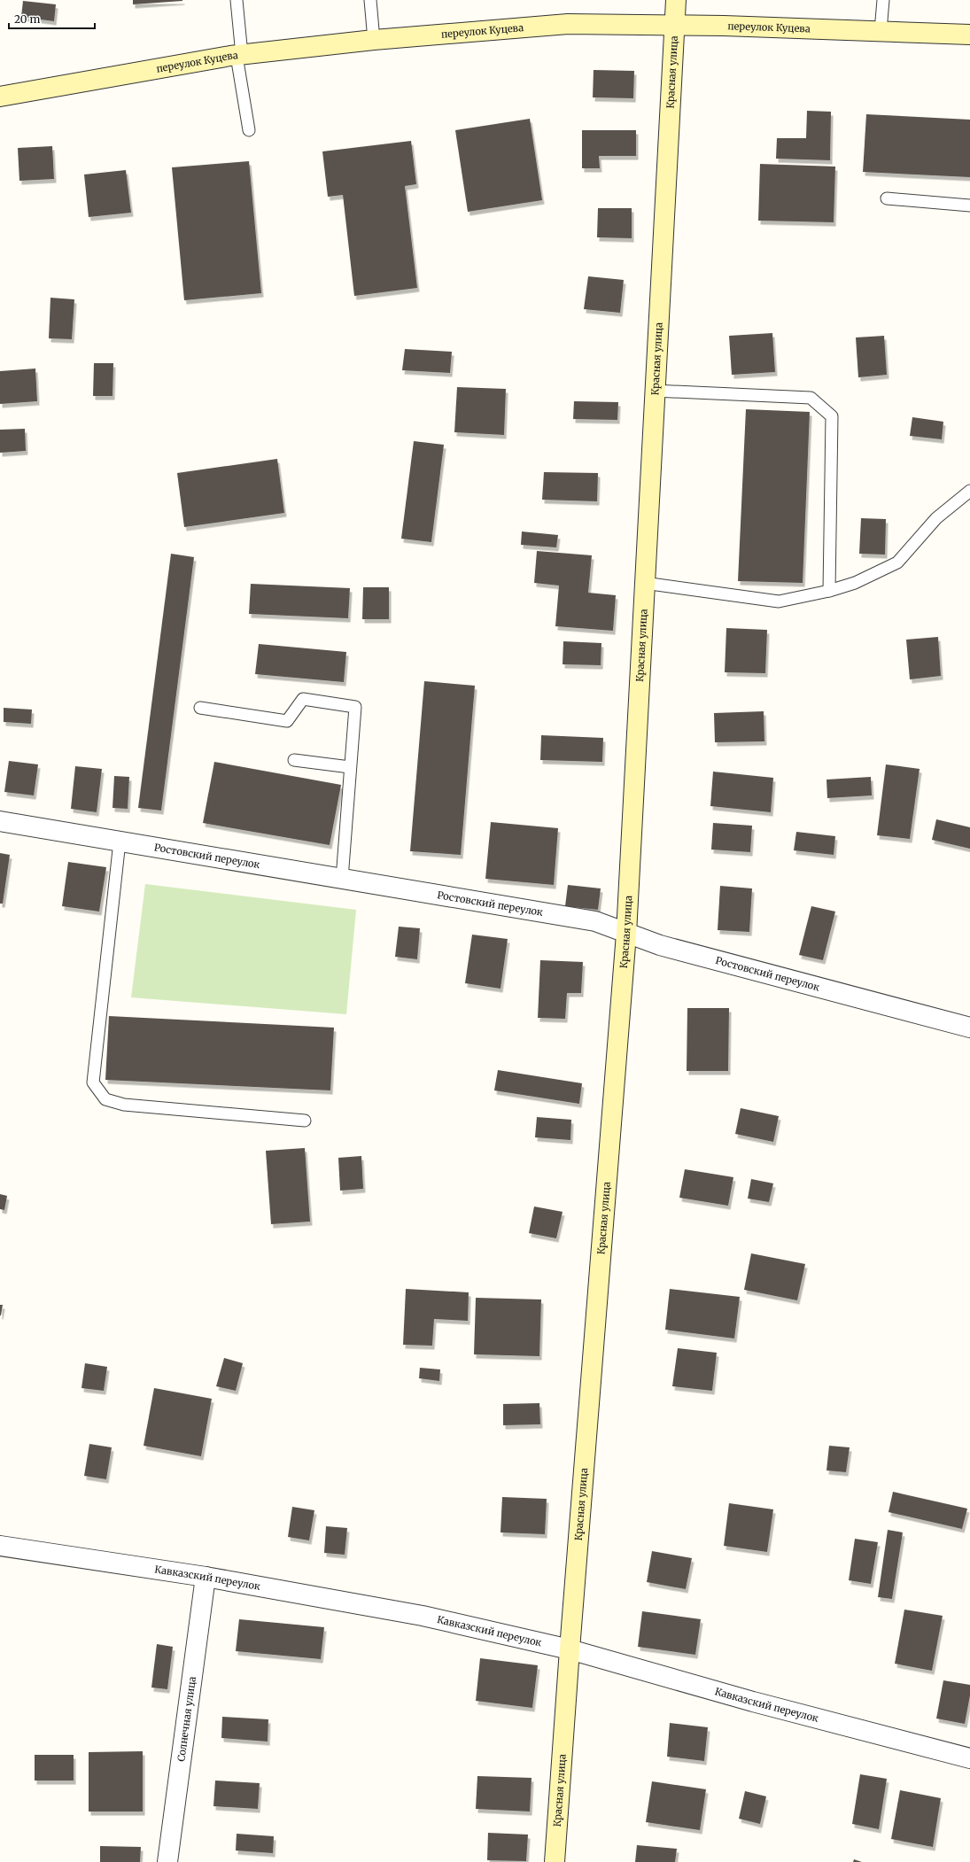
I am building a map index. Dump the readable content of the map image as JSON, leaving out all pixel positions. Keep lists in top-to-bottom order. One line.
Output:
{"streets":{"street":["переулок Куцева","Красная улица","Ростовский переулок","Кавказский переулок","Солнечная улица"]},"crossings":[["переулок Куцева","Красная улица"],["Красная улица","Ростовский переулок"],["Красная улица","Кавказский переулок"],["Кавказский переулок","Солнечная улица"]],"scale_bar":"20 m"}
